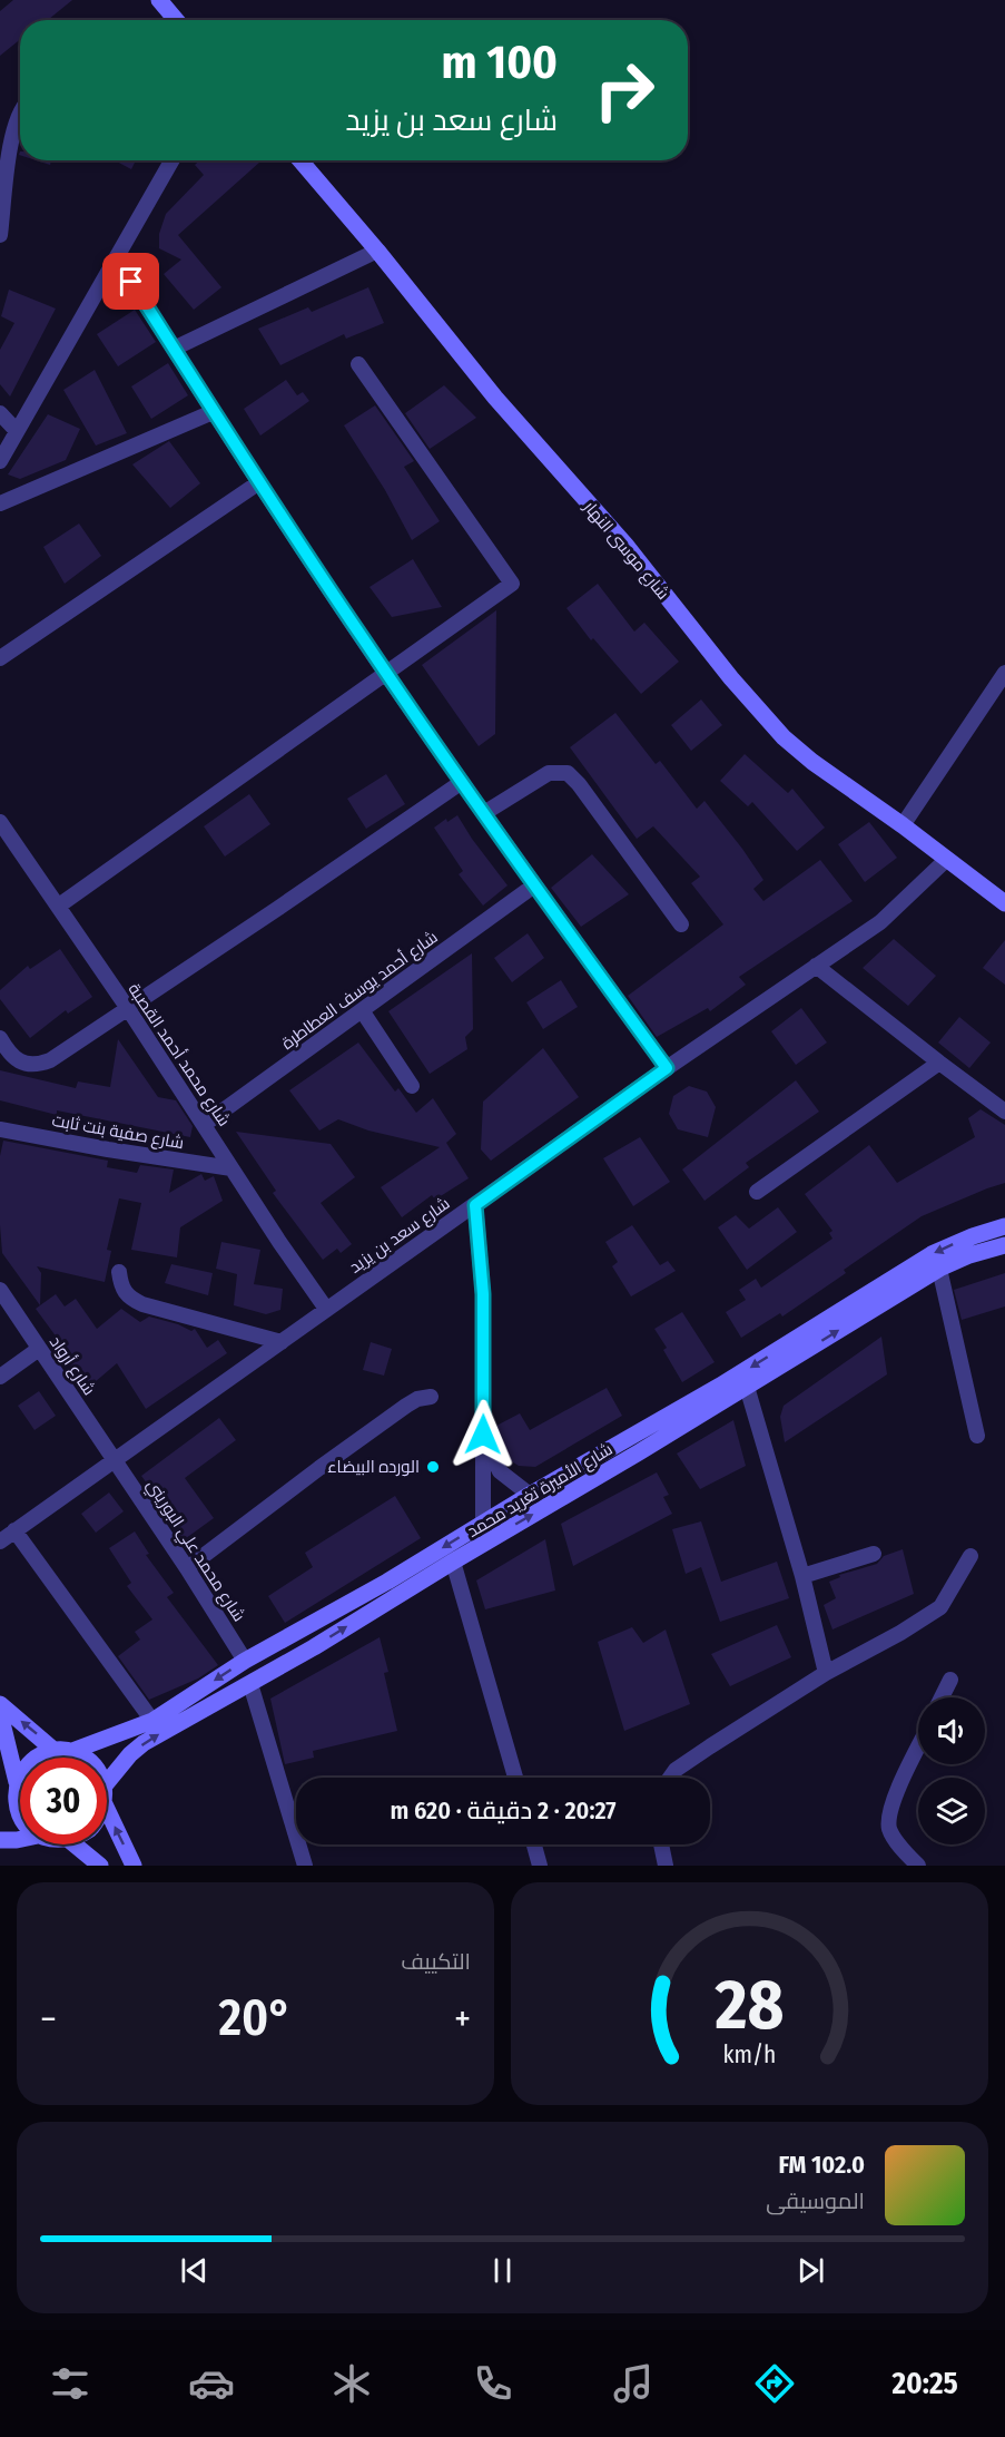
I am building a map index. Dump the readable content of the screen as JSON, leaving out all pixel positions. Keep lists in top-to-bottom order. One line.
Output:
{"streets":{"street":["شارع موسى النهار","شارع أحمد يوسف العطاطرة","شارع محمد أحمد القصبة","شارع صفية بنت ثابت","شارع سعد بن يزيد","شارع أرواد","شارع الأميرة تغريد محمد","شارع محمد علي البوريني"]},"crossings":[["شارع موسى النهار","شارع سعد بن يزيد"],["شارع أحمد يوسف العطاطرة","شارع محمد أحمد القصبة"],["شارع محمد أحمد القصبة","شارع صفية بنت ثابت"],["شارع محمد أحمد القصبة","شارع سعد بن يزيد"],["شارع سعد بن يزيد","شارع أرواد"],["شارع سعد بن يزيد","شارع محمد علي البوريني"],["شارع أرواد","شارع محمد علي البوريني"],["شارع الأميرة تغريد محمد","شارع محمد علي البوريني"]],"places":["الورده البيضاء"],"page":{"turn":["100 m","شارع سعد بن يزيد"],"limit":"30","trip":"20:27 · 2 دقيقة · 620 m","tile":"التكييف","heat":["−","20°","+"],"song":["102.0 FM","الموسيقى"],"tabs":"20:25","gauge":["28","km/h"]}}
